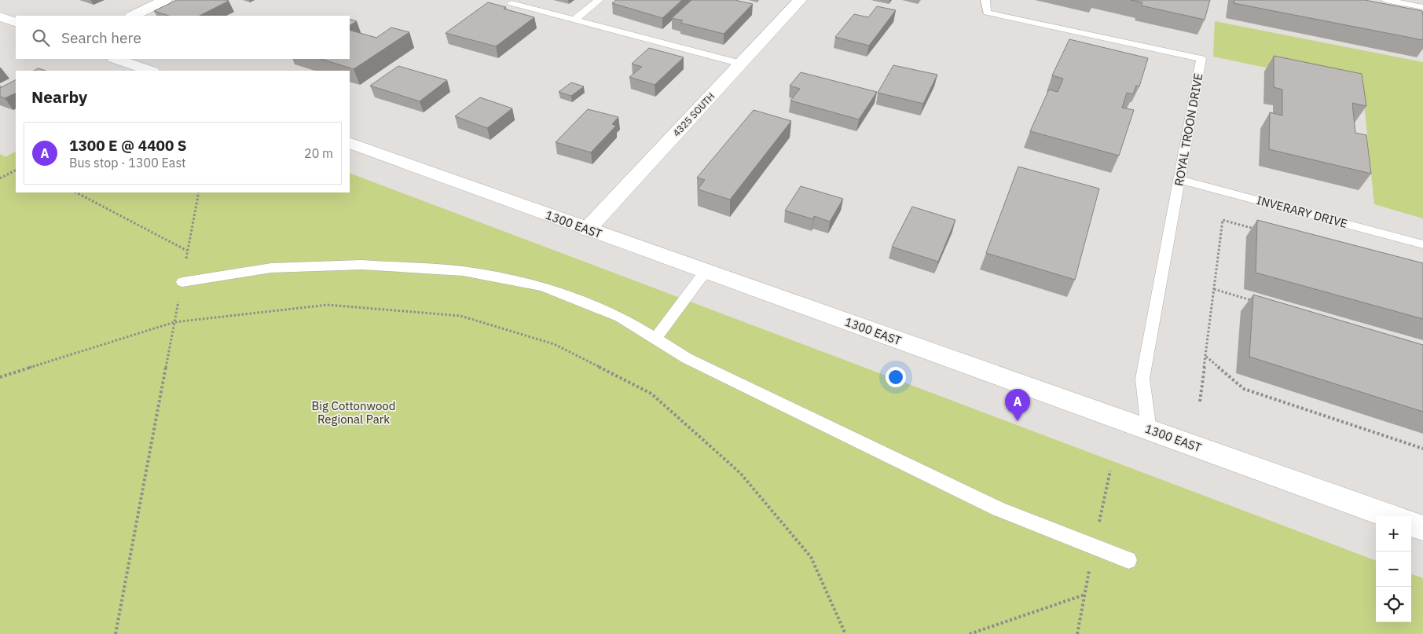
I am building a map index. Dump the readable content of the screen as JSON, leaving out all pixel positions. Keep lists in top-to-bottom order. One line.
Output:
{"streets":{"main road":["4325 SOUTH","1300 EAST"],"lane":["ROYAL TROON DRIVE","INVERARY DRIVE"]},"crossings":[["4325 SOUTH","1300 EAST"],["ROYAL TROON DRIVE","INVERARY DRIVE"],["ROYAL TROON DRIVE","1300 EAST"]],"parks":["Big Cottonwood Regional Park"],"page":{"search":"Search here","heading":"Nearby","list":[{"mark":"A","name":"1300 E @ 4400 S","note":"Bus stop · 1300 East","value":"20 m"}],"pins":"A","map_buttons":["+","−"]}}
